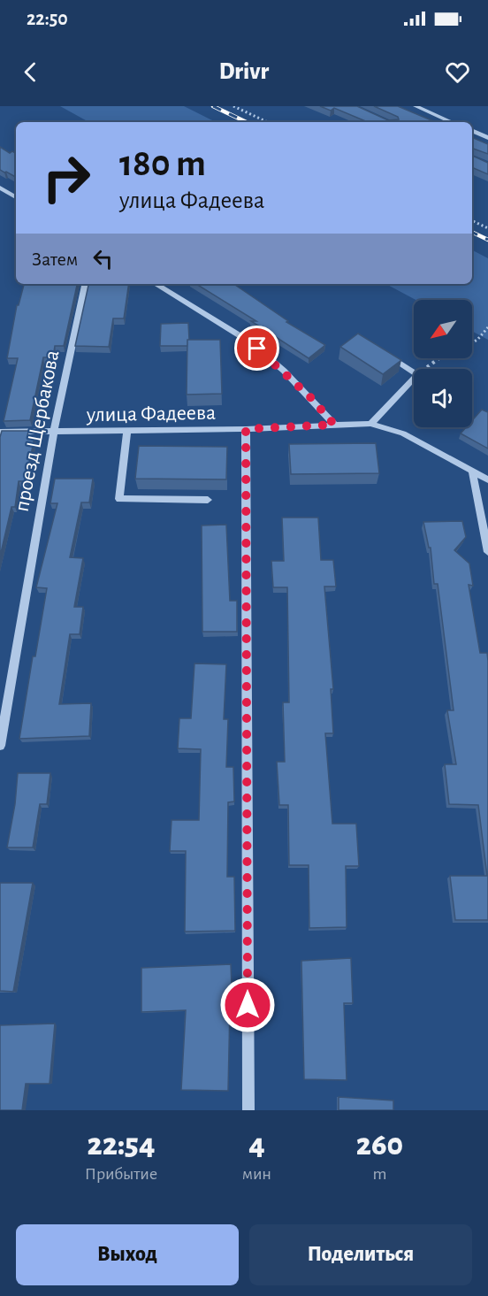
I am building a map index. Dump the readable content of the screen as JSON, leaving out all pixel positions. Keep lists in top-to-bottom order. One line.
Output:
{"streets":{"street":["улица Фадеева","проезд Щербакова"]},"crossings":[["улица Фадеева","проезд Щербакова"]],"north":"bottom left","page":{"status":"22:50","header":"Drivr","turn":["180 m","улица Фадеева"],"then":"Затем","eta":["22:54","Прибытие","4","мин","260","m"],"buttons":["Выход","Поделиться"]}}
